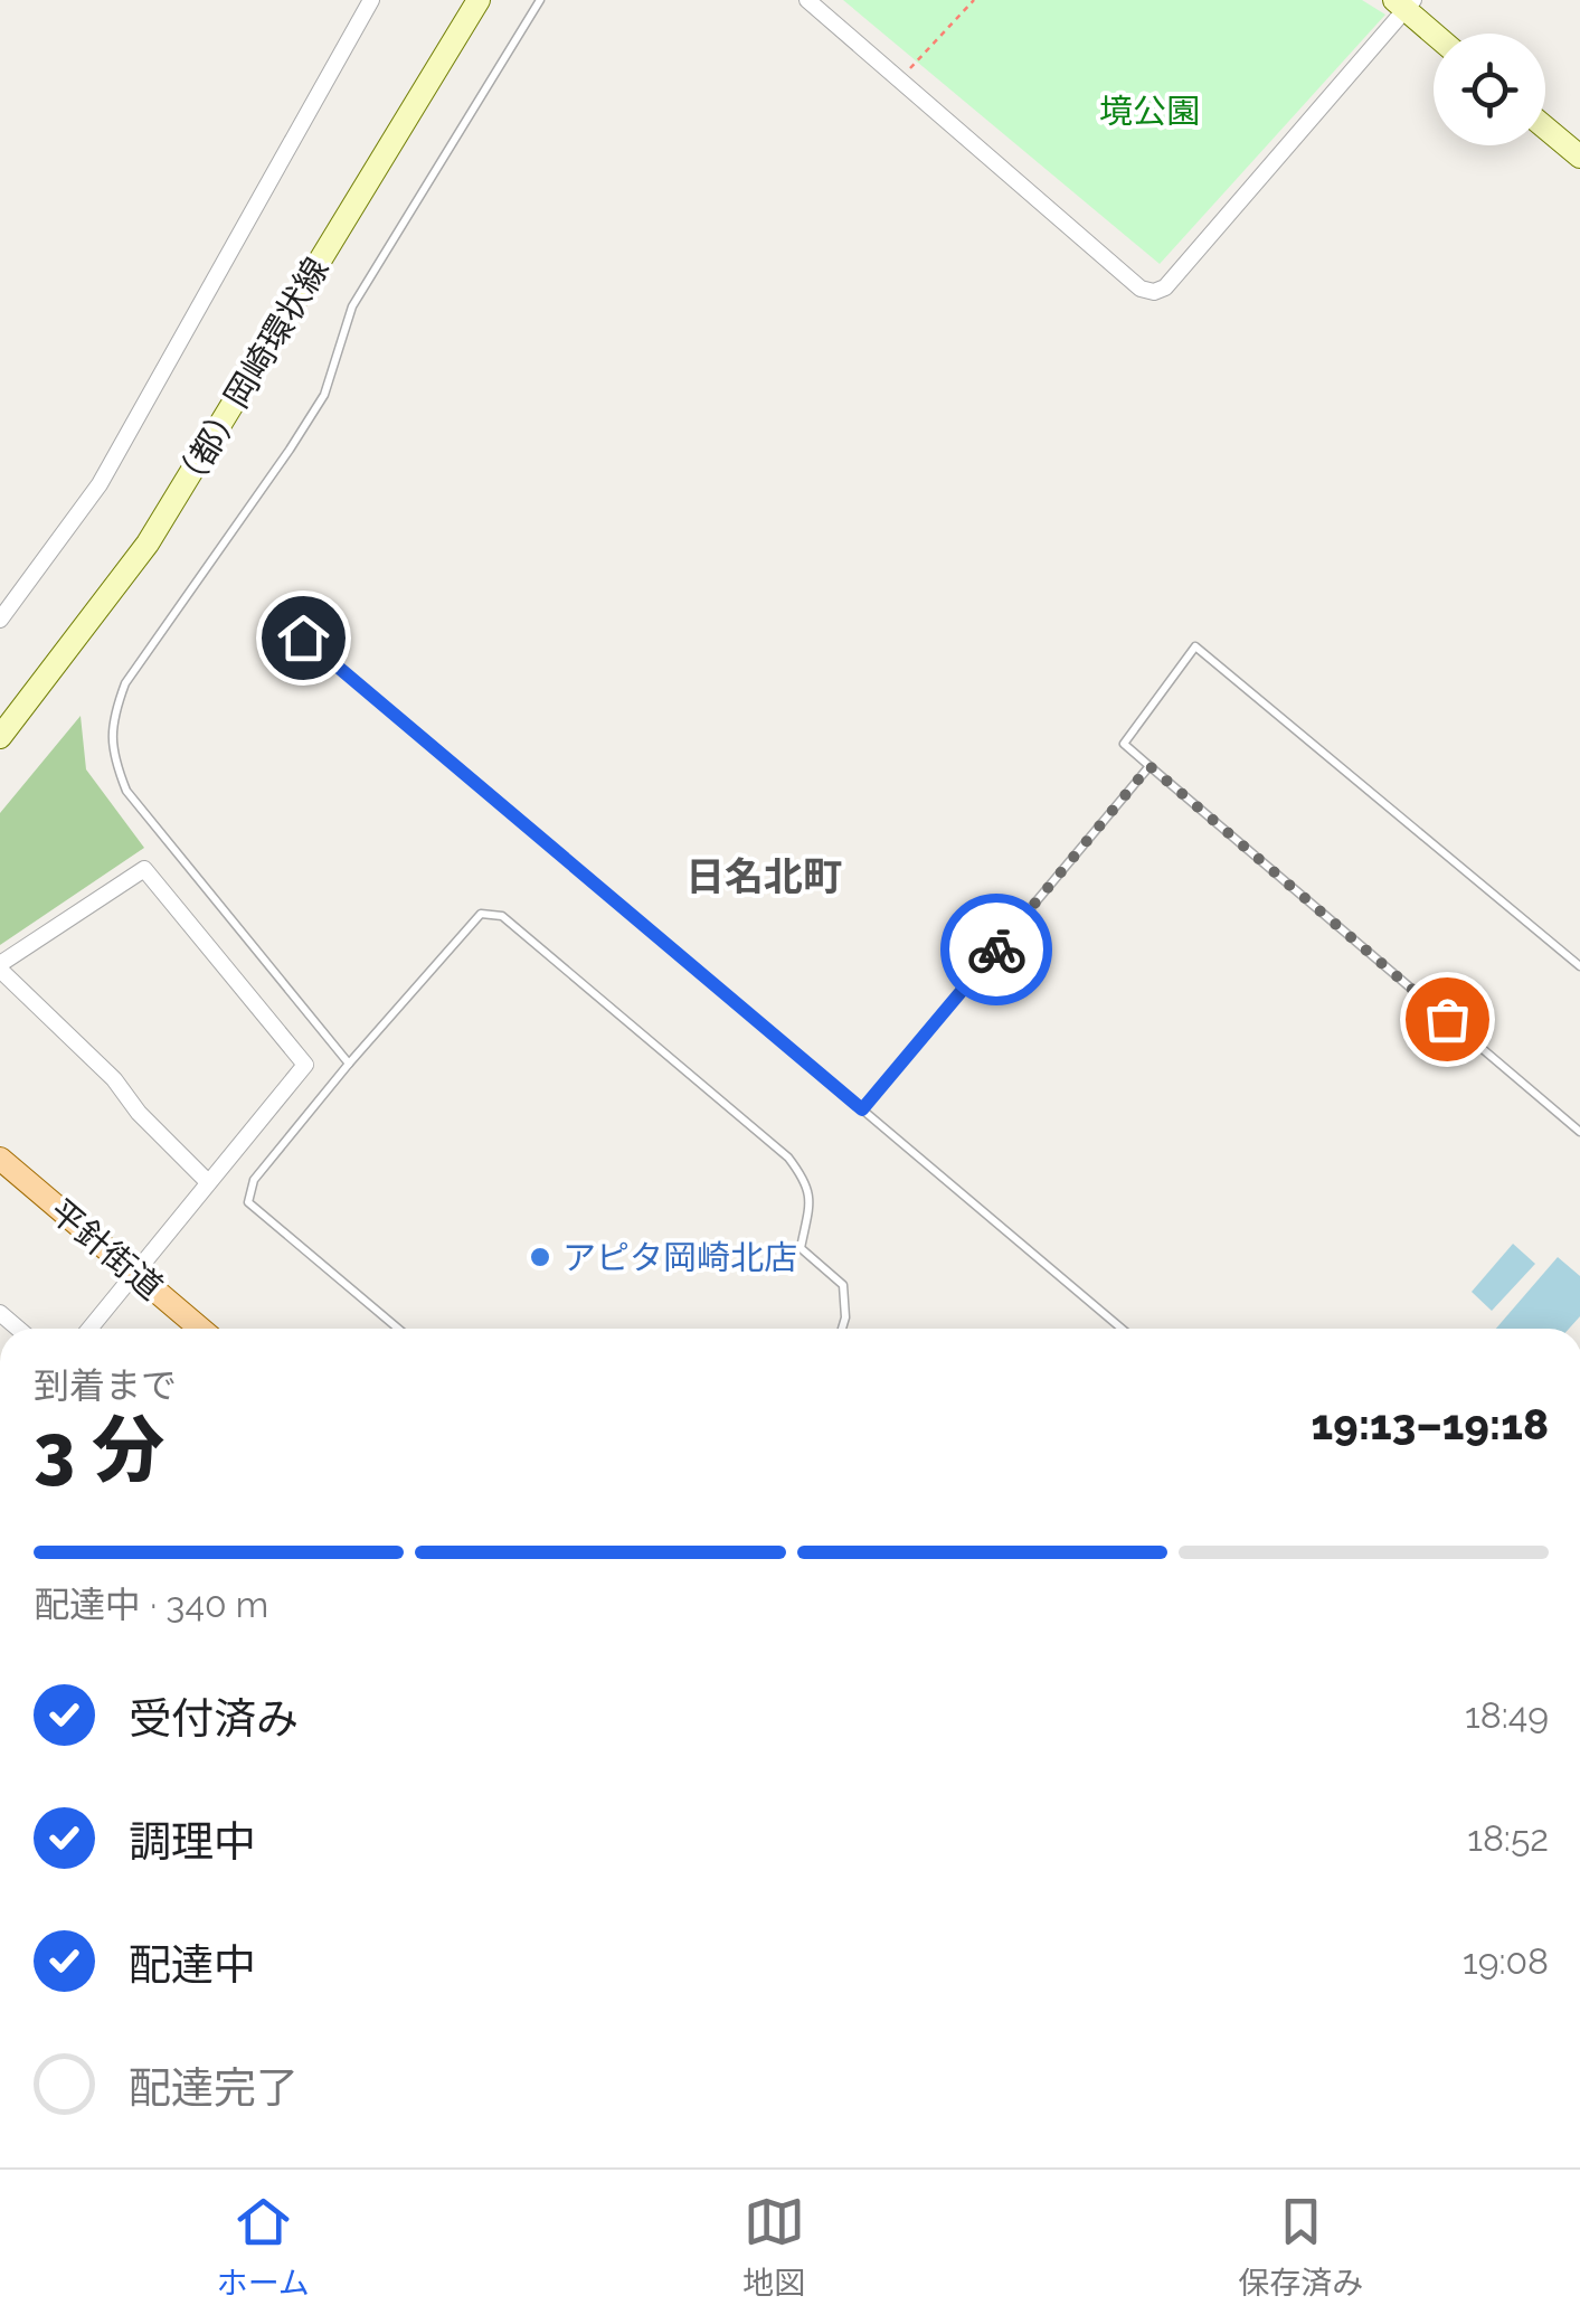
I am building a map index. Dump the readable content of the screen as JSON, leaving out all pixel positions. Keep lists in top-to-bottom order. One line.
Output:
{"streets":{"main road":["平針街道"],"street":["（都）岡崎環状線"]},"districts":["日名北町"],"parks":["境公園"],"places":["アピタ岡崎北店"],"page":{"heading":["3 分","到着まで","19:13–19:18"],"bar":"配達中 · 340 m","list":[["受付済み","18:49"],["調理中","18:52"],["配達中","19:08"],"配達完了"],"tabs":["ホーム","地図","保存済み"]}}
